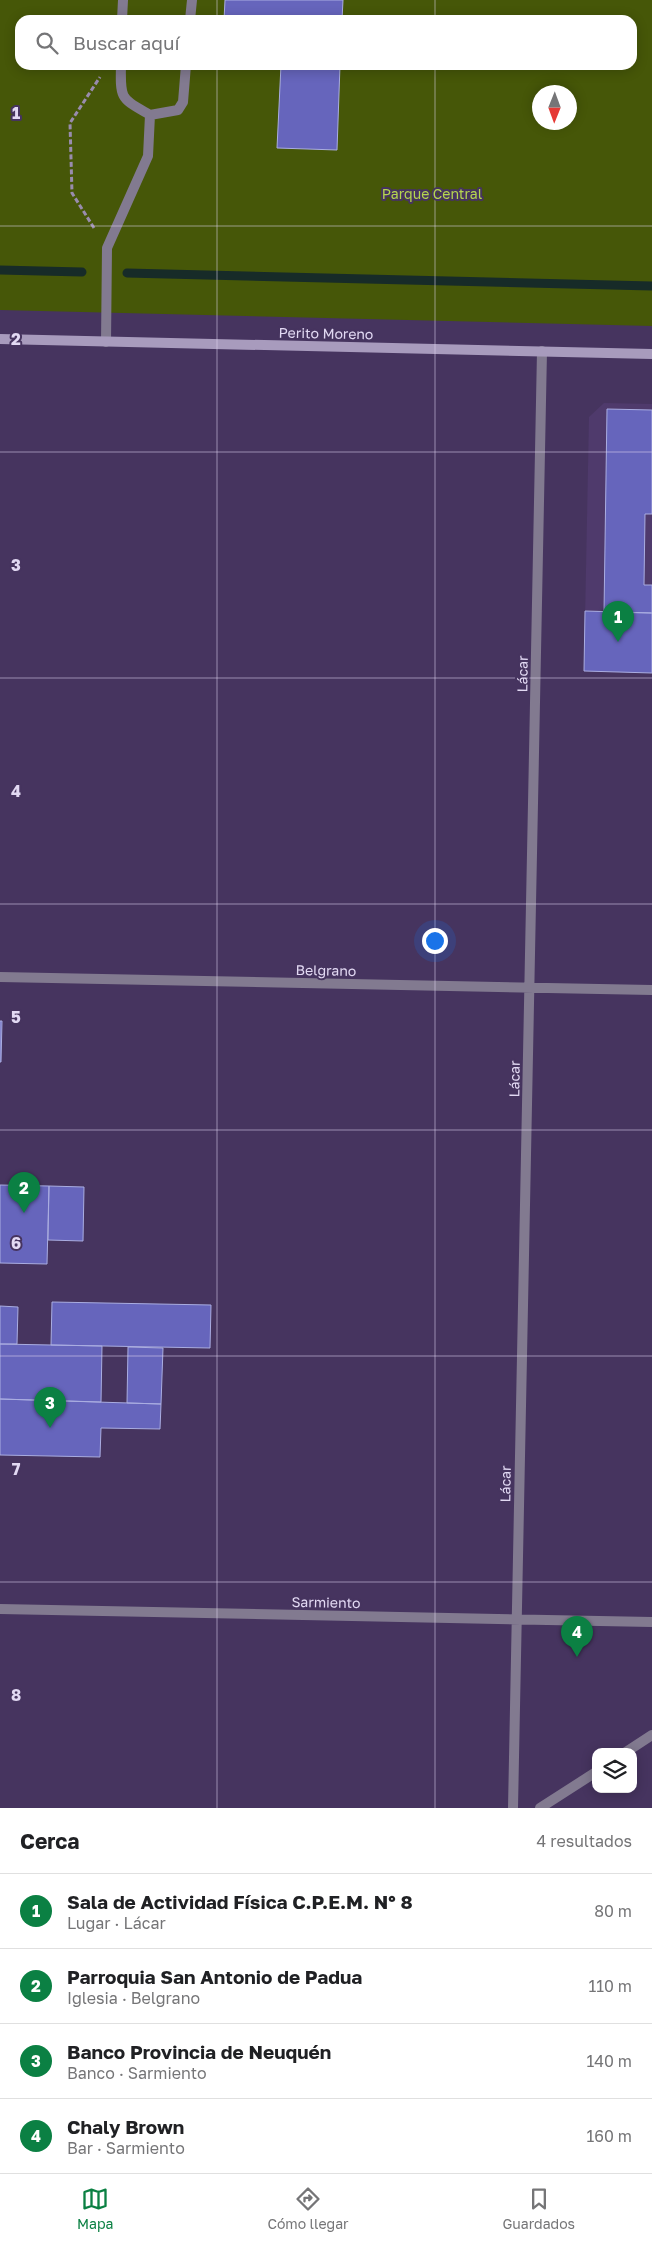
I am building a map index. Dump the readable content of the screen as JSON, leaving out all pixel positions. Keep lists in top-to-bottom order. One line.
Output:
{"streets":{"main road":["Perito Moreno"],"street":["Lácar","Belgrano","Sarmiento"]},"crossings":[["Perito Moreno","Lácar"],["Lácar","Belgrano"],["Lácar","Sarmiento"]],"parks":["Parque Central"],"north":"bottom","page":{"search":"Buscar aquí","pins":["1","2","3","4"],"heading":["Cerca","4 resultados"],"list":[{"mark":"1","name":"Sala de Actividad Física C.P.E.M. N° 8","note":"Lugar · Lácar","value":"80 m"},{"mark":"2","name":"Parroquia San Antonio de Padua","note":"Iglesia · Belgrano","value":"110 m"},{"mark":"3","name":"Banco Provincia de Neuquén","note":"Banco · Sarmiento","value":"140 m"},{"mark":"4","name":"Chaly Brown","note":"Bar · Sarmiento","value":"160 m"}],"nav":["Mapa","Cómo llegar","Guardados"]},"grid":{"rows":["1","2","3","4","5","6","7","8"]}}
